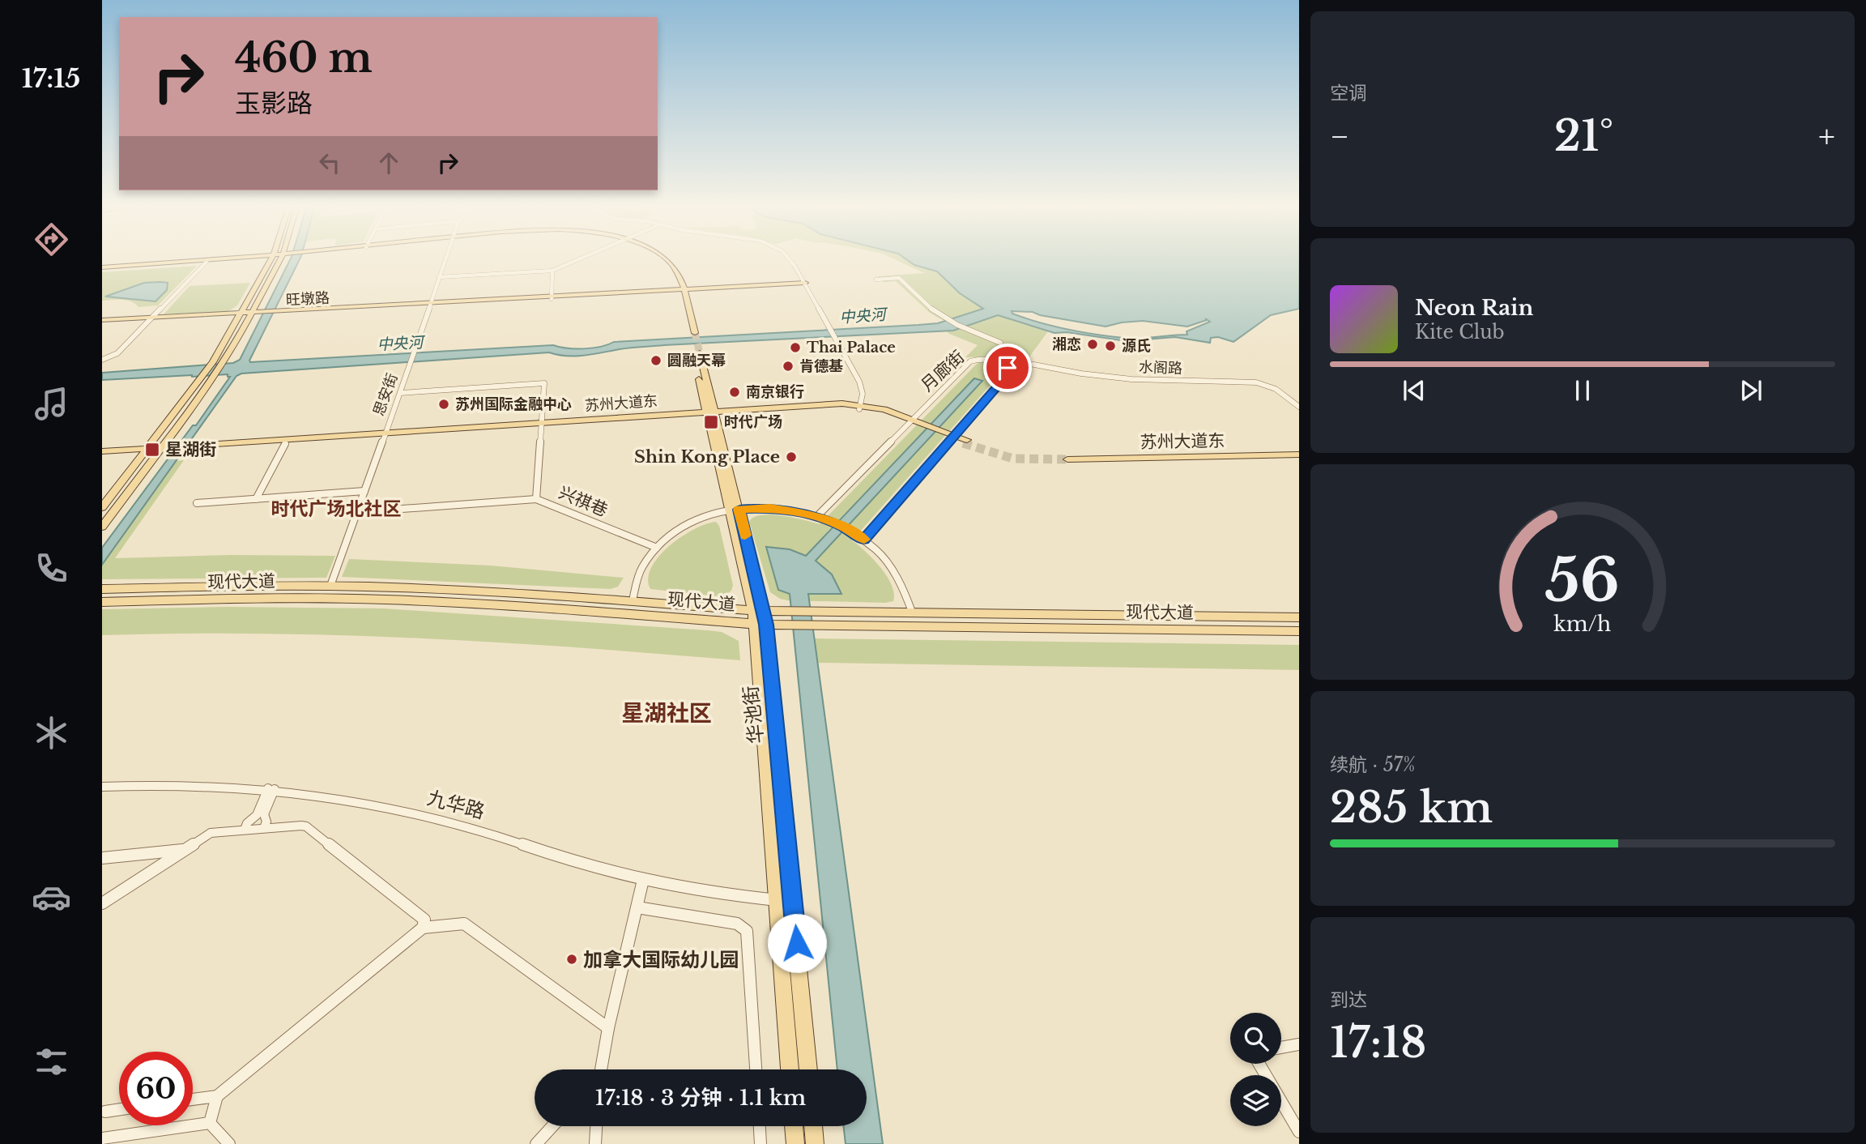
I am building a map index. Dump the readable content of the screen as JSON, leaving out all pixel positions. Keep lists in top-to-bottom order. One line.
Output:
{"streets":{"main road":["旺墩路","苏州大道东","现代大道","华池街"],"street":["水阁路","月廊街","思安街","兴祺巷","九华路"]},"crossings":[["旺墩路","思安街"],["水阁路","月廊街"],["月廊街","苏州大道东"],["思安街","苏州大道东"],["思安街","兴祺巷"],["思安街","现代大道"],["苏州大道东","兴祺巷"],["苏州大道东","华池街"],["现代大道","华池街"],["华池街","九华路"]],"districts":["时代广场北社区","星湖社区"],"water":["中央河"],"places":{"other":["湘恋","源氏","Thai Palace","圆融天幕","肯德基","南京银行","苏州国际金融中心","Shin Kong Place","加拿大国际幼儿园"],"transit":["时代广场","星湖街"]},"page":{"tabs":"17:15","tile":["空调",["续航 · 57%","285 km"],["到达","17:18"]],"turn":["460 m","玉影路"],"heat":["−","21°","+"],"song":["Neon Rain","Kite Club"],"limit":"60","trip":"17:18 · 3 分钟 · 1.1 km","gauge":["56","km/h"]}}
